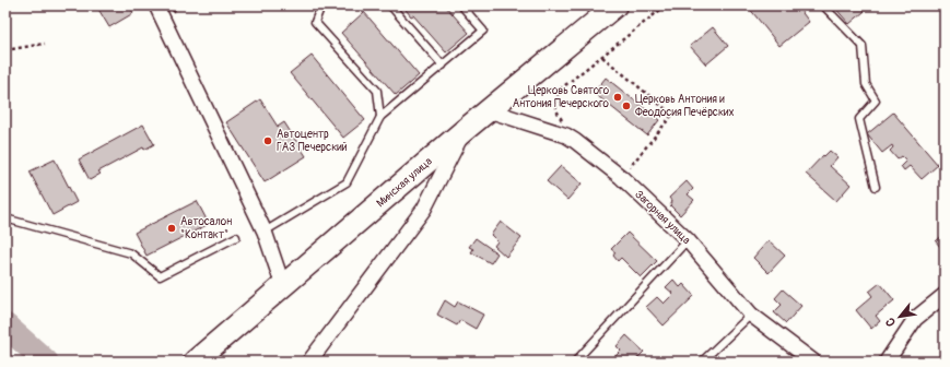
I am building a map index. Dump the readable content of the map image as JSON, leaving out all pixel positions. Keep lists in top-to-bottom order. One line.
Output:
{"streets":{"main road":["Минская улица"],"street":["Загорная улица"]},"crossings":[["Минская улица","Загорная улица"]],"places":["Церковь Святого Антония Печерского","Церковь Антония и Феодосия Печёрских","Автоцентр ГАЗ Печерский","Автосалон \"Контакт\""],"north":"bottom left"}
